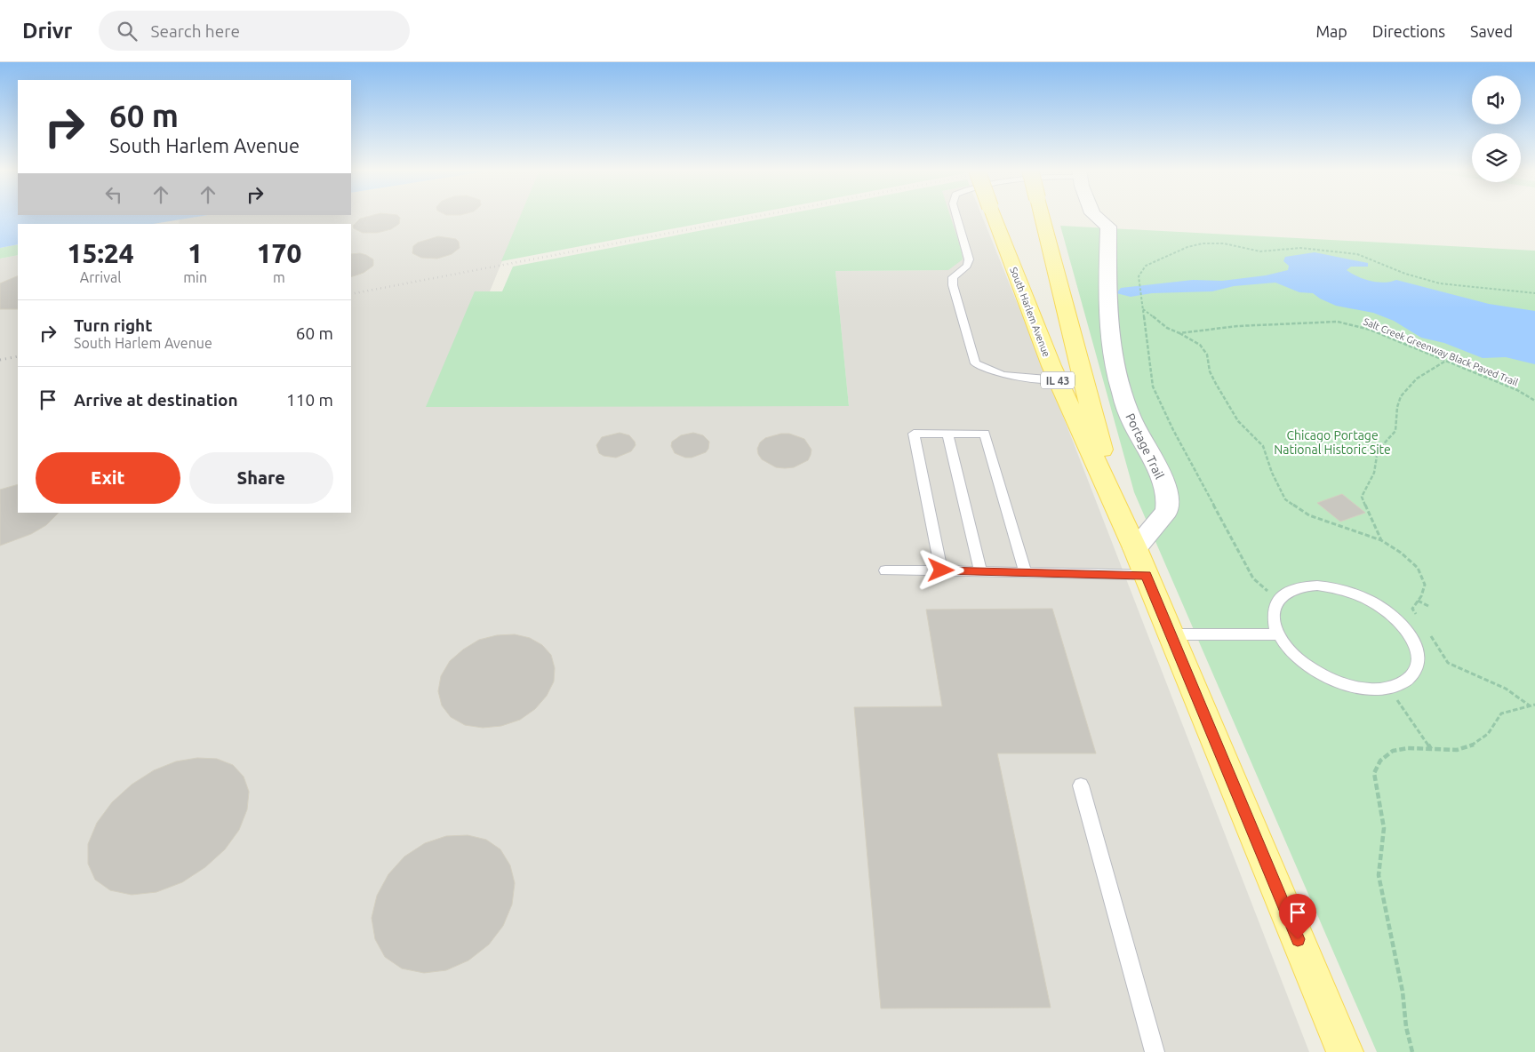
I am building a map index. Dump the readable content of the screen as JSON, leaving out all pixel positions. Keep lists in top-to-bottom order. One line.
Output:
{"streets":{"main road":["South Harlem Avenue","IL 43"],"street":["Portage Trail"],"path":["Salt Creek Greenway Black Paved Trail"]},"crossings":[["South Harlem Avenue","Portage Trail"]],"parks":["Chicago Portage National Historic Site"],"page":{"header":"Drivr","search":"Search here","nav":["Map","Directions","Saved"],"turn":["60 m","South Harlem Avenue"],"eta":["15:24","Arrival","1","min","170","m"],"list":[{"name":"Turn right","note":"South Harlem Avenue","value":"60 m"},{"name":"Arrive at destination","value":"110 m"}],"buttons":["Exit","Share"]}}
